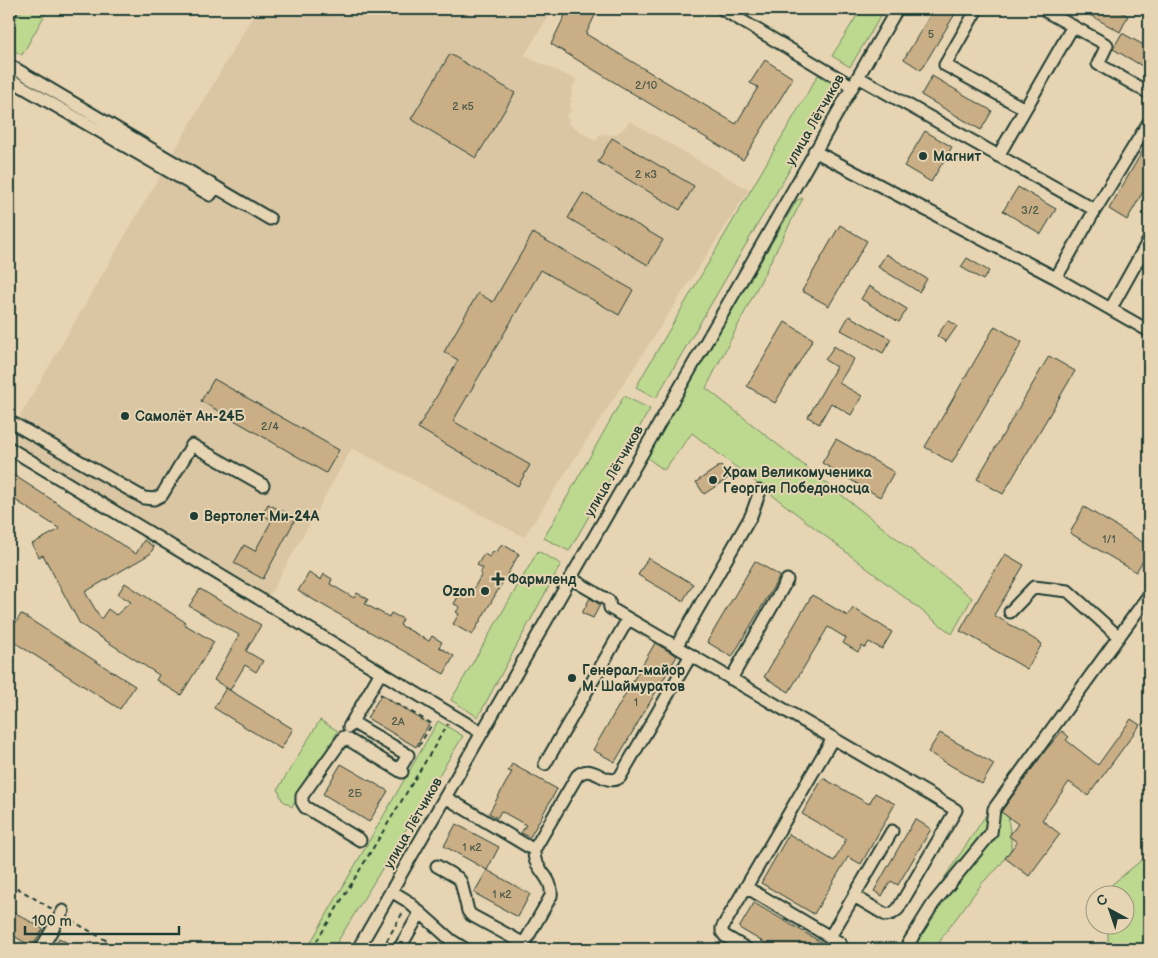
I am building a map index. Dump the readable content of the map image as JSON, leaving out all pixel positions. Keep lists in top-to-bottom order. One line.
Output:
{"streets":{"street":["улица Лётчиков"]},"places":{"other":["Магнит","Самолёт Ан-24Б","Храм Великомученика Георгия Победоносца","Вертолет Ми-24А","Ozon","Генерал-майор М. Шаймуратов"],"health":["Фармленд"]},"house_numbers":["5","2/10","2 к5","2 к3","3/2","2/4","1/1","1","2А","2Б","1 к2","1 к2"],"scale_bar":"100 m","north":"top left"}
